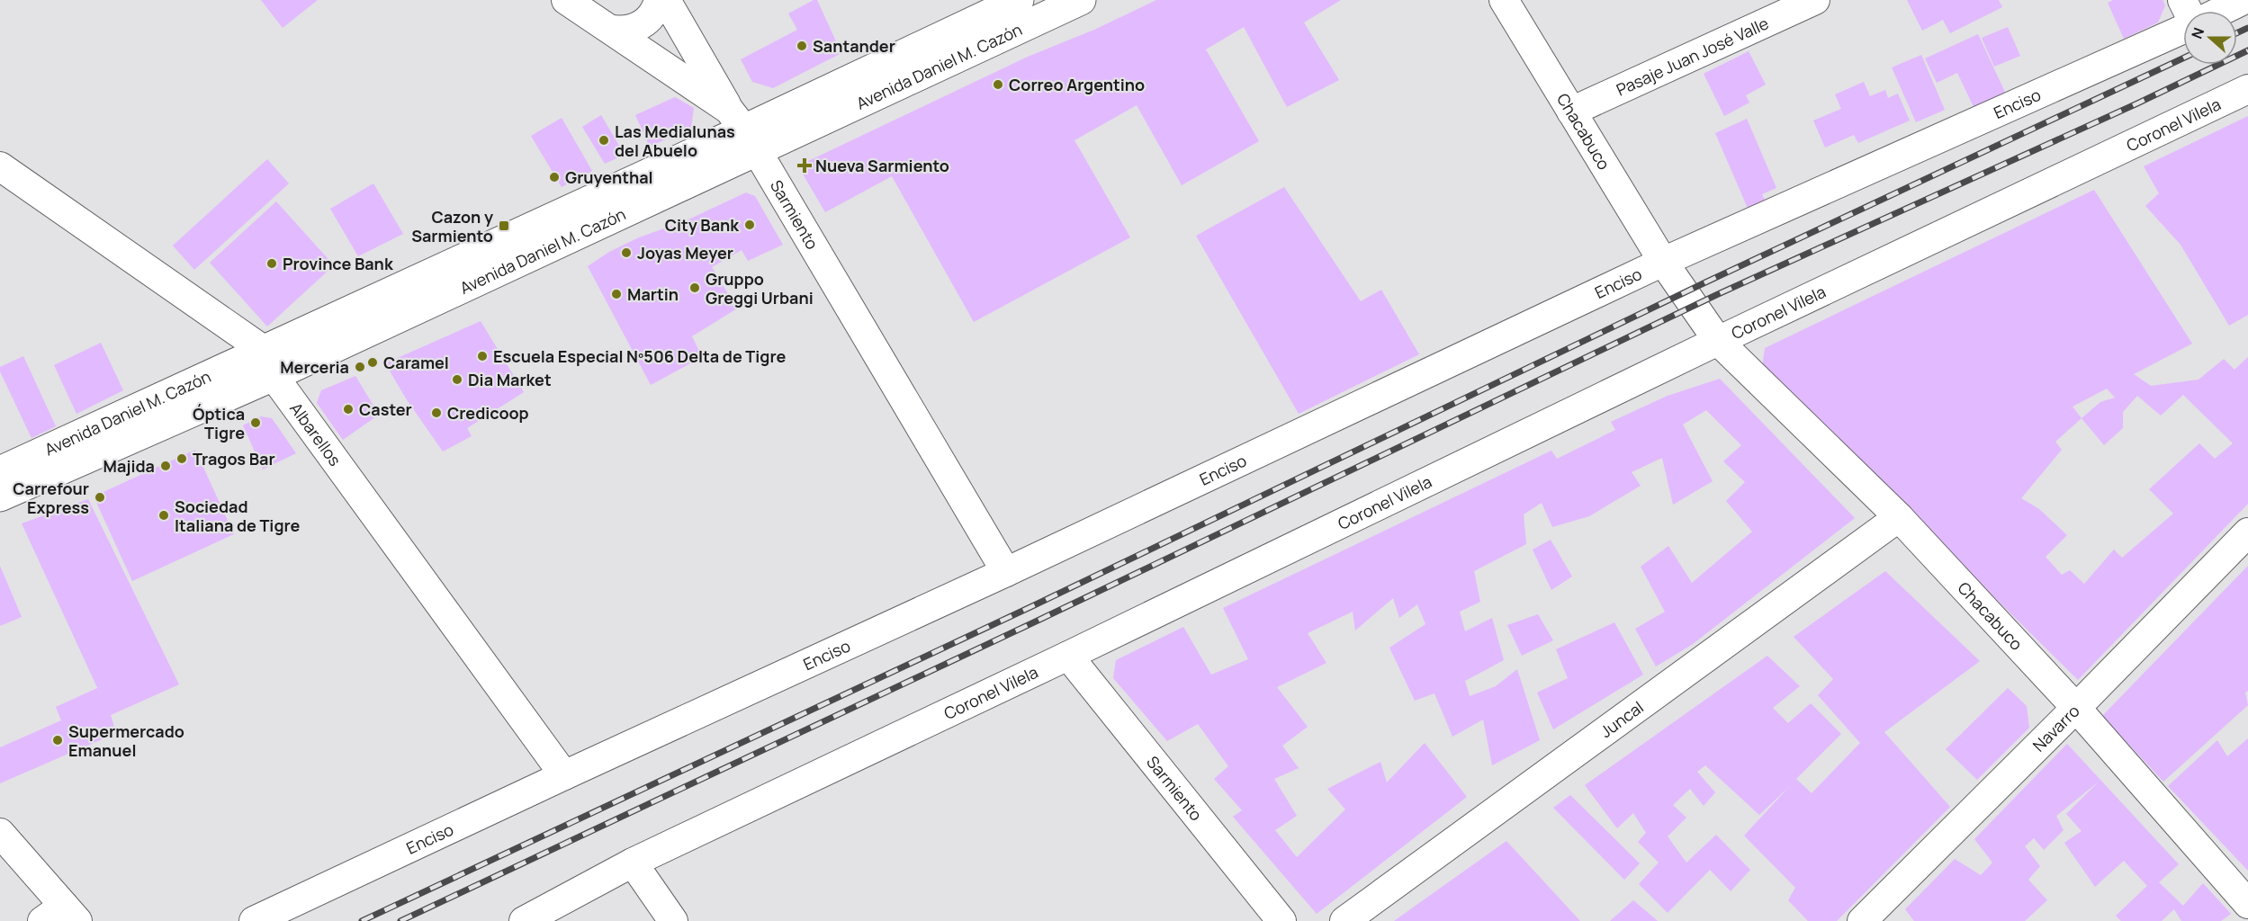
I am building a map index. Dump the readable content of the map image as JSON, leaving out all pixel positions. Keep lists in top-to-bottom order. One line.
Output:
{"streets":{"main road":["Avenida Daniel M. Cazón"],"street":["Pasaje Juan José Valle","Enciso","Coronel Vilela","Chacabuco","Sarmiento","Albarellos","Juncal","Navarro"]},"crossings":[["Pasaje Juan José Valle","Chacabuco"],["Avenida Daniel M. Cazón","Sarmiento"],["Avenida Daniel M. Cazón","Albarellos"],["Enciso","Chacabuco"],["Enciso","Sarmiento"],["Enciso","Albarellos"],["Coronel Vilela","Chacabuco"],["Coronel Vilela","Sarmiento"],["Chacabuco","Juncal"],["Chacabuco","Navarro"]],"places":{"other":["Santander","Correo Argentino","Las Medialunas del Abuelo","Gruyenthal","City Bank","Joyas Meyer","Province Bank","Gruppo Greggi Urbani","Martin","Escuela Especial Nº506 Delta de Tigre","Caramel","Merceria","Dia Market","Caster","Credicoop","Óptica Tigre","Tragos Bar","Majida","Carrefour Express","Sociedad Italiana de Tigre","Supermercado Emanuel"],"health":["Nueva Sarmiento"],"transit":["Cazon y Sarmiento"]},"north":"left"}
